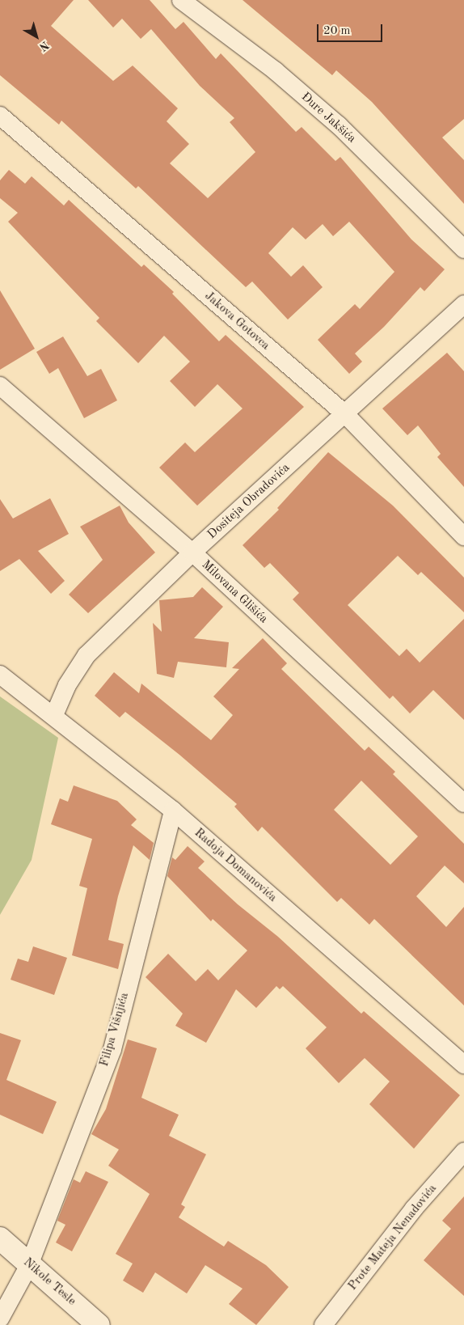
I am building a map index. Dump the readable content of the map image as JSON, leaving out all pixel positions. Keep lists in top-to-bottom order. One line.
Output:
{"streets":{"main road":["Nikole Tesle"],"street":["Đure Jakšića","Jakova Gotovca","Dositeja Obradovića","Milovana Glišića","Radoja Domanovića","Filipa Višnjića","Prote Mateja Nenadovića"]},"crossings":[["Jakova Gotovca","Dositeja Obradovića"],["Dositeja Obradovića","Milovana Glišića"],["Dositeja Obradovića","Radoja Domanovića"],["Radoja Domanovića","Filipa Višnjića"],["Filipa Višnjića","Nikole Tesle"]],"scale_bar":"20 m","north":"bottom right"}
